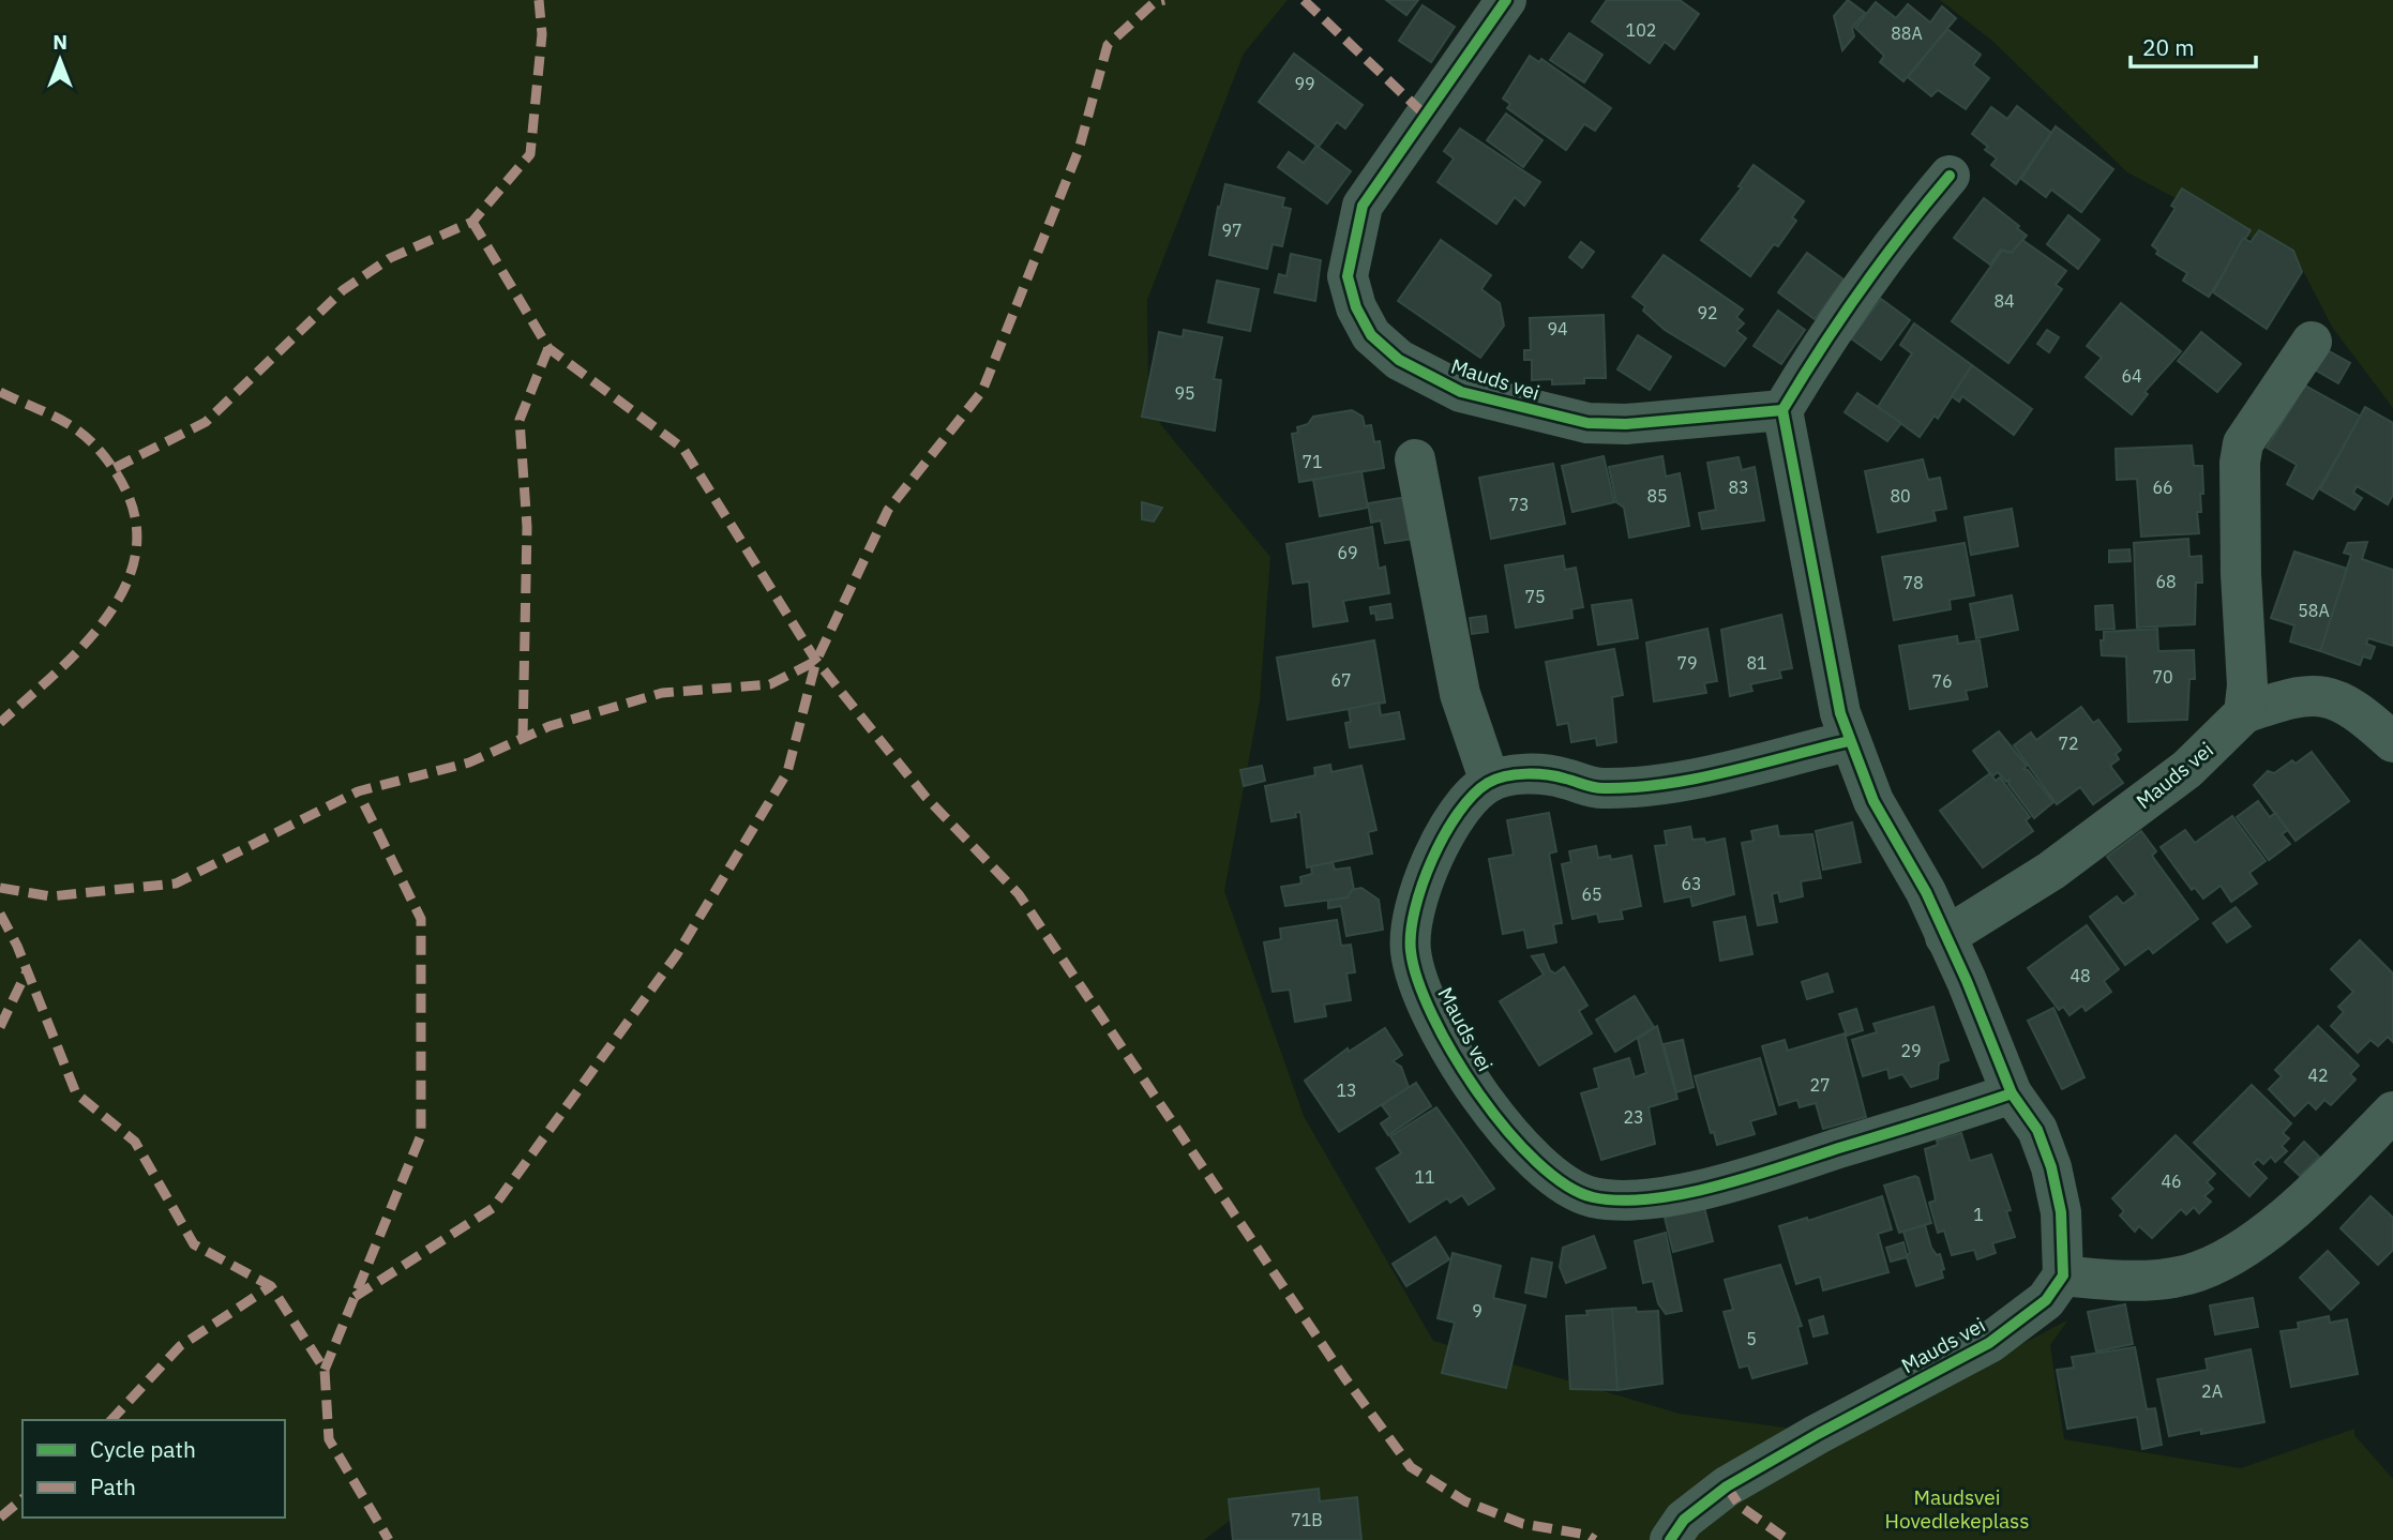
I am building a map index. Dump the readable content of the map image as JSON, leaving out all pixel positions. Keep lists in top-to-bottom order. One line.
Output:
{"streets":{"street":["Mauds vei"]},"parks":["Maudsvei Hovedlekeplass"],"house_numbers":["102","88A","99","97","84","92","94","64","95","71","83","66","85","80","73","69","68","78","75","58A","79","81","70","67","76","72","63","65","48","29","42","27","13","23","11","46","1","9","5","2A","71B"],"legend":["Cycle path","Path"],"scale_bar":"20 m","north":"top"}
